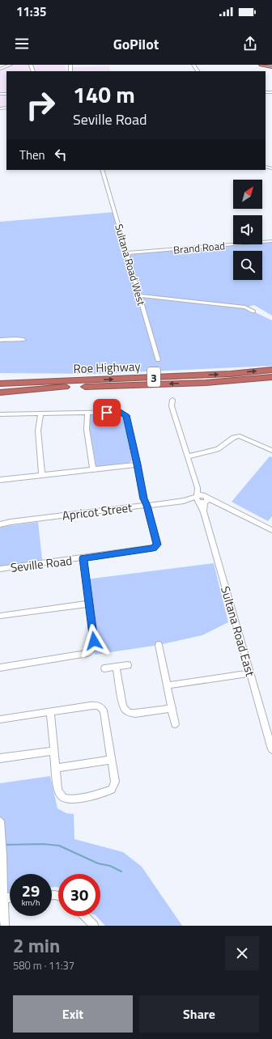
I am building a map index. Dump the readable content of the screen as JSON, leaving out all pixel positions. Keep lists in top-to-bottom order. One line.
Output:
{"streets":{"highway":["Roe Highway","3"],"street":["Brand Road","Sultana Road West","Apricot Street","Seville Road","Sultana Road East"]},"crossings":[["Brand Road","Sultana Road West"],["Apricot Street","Seville Road"],["Apricot Street","Sultana Road East"]],"north":"top right","page":{"status":"11:35","header":"GoPilot","turn":["140 m","Seville Road"],"then":"Then","speed":"29 km/h","limit":"30","heading":["2 min","580 m · 11:37"],"buttons":["Exit","Share"]}}
